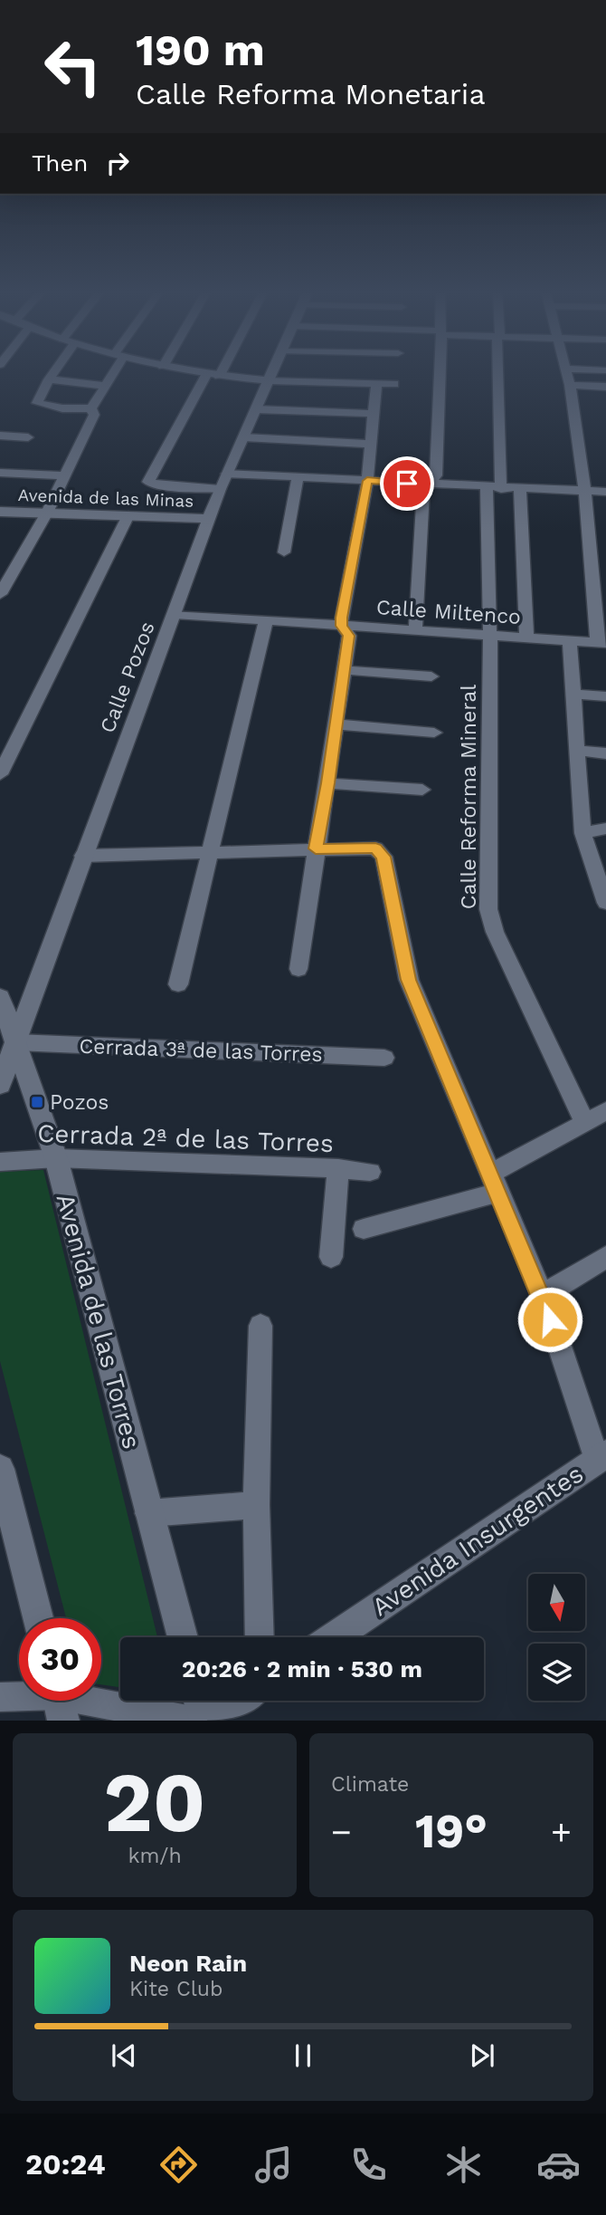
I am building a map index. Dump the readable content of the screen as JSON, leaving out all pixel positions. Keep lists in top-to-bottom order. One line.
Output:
{"streets":{"street":["Avenida de las Minas","Calle Miltenco","Calle Pozos","Calle Reforma Mineral","Cerrada 3ª de las Torres","Cerrada 2ª de las Torres","Avenida de las Torres","Avenida Insurgentes"]},"crossings":[["Avenida de las Minas","Calle Pozos"],["Calle Miltenco","Calle Pozos"],["Calle Miltenco","Calle Reforma Mineral"],["Calle Pozos","Cerrada 3ª de las Torres"],["Calle Pozos","Avenida de las Torres"],["Cerrada 3ª de las Torres","Avenida de las Torres"],["Cerrada 2ª de las Torres","Avenida de las Torres"]],"places":{"transit":["Pozos"]},"north":"bottom","page":{"turn":["190 m","Calle Reforma Monetaria"],"then":"Then","limit":"30","trip":"20:26 · 2 min · 530 m","tile":[["20","km/h"],"Climate"],"heat":["−","19°","+"],"song":["Neon Rain","Kite Club"],"tabs":"20:24"}}
